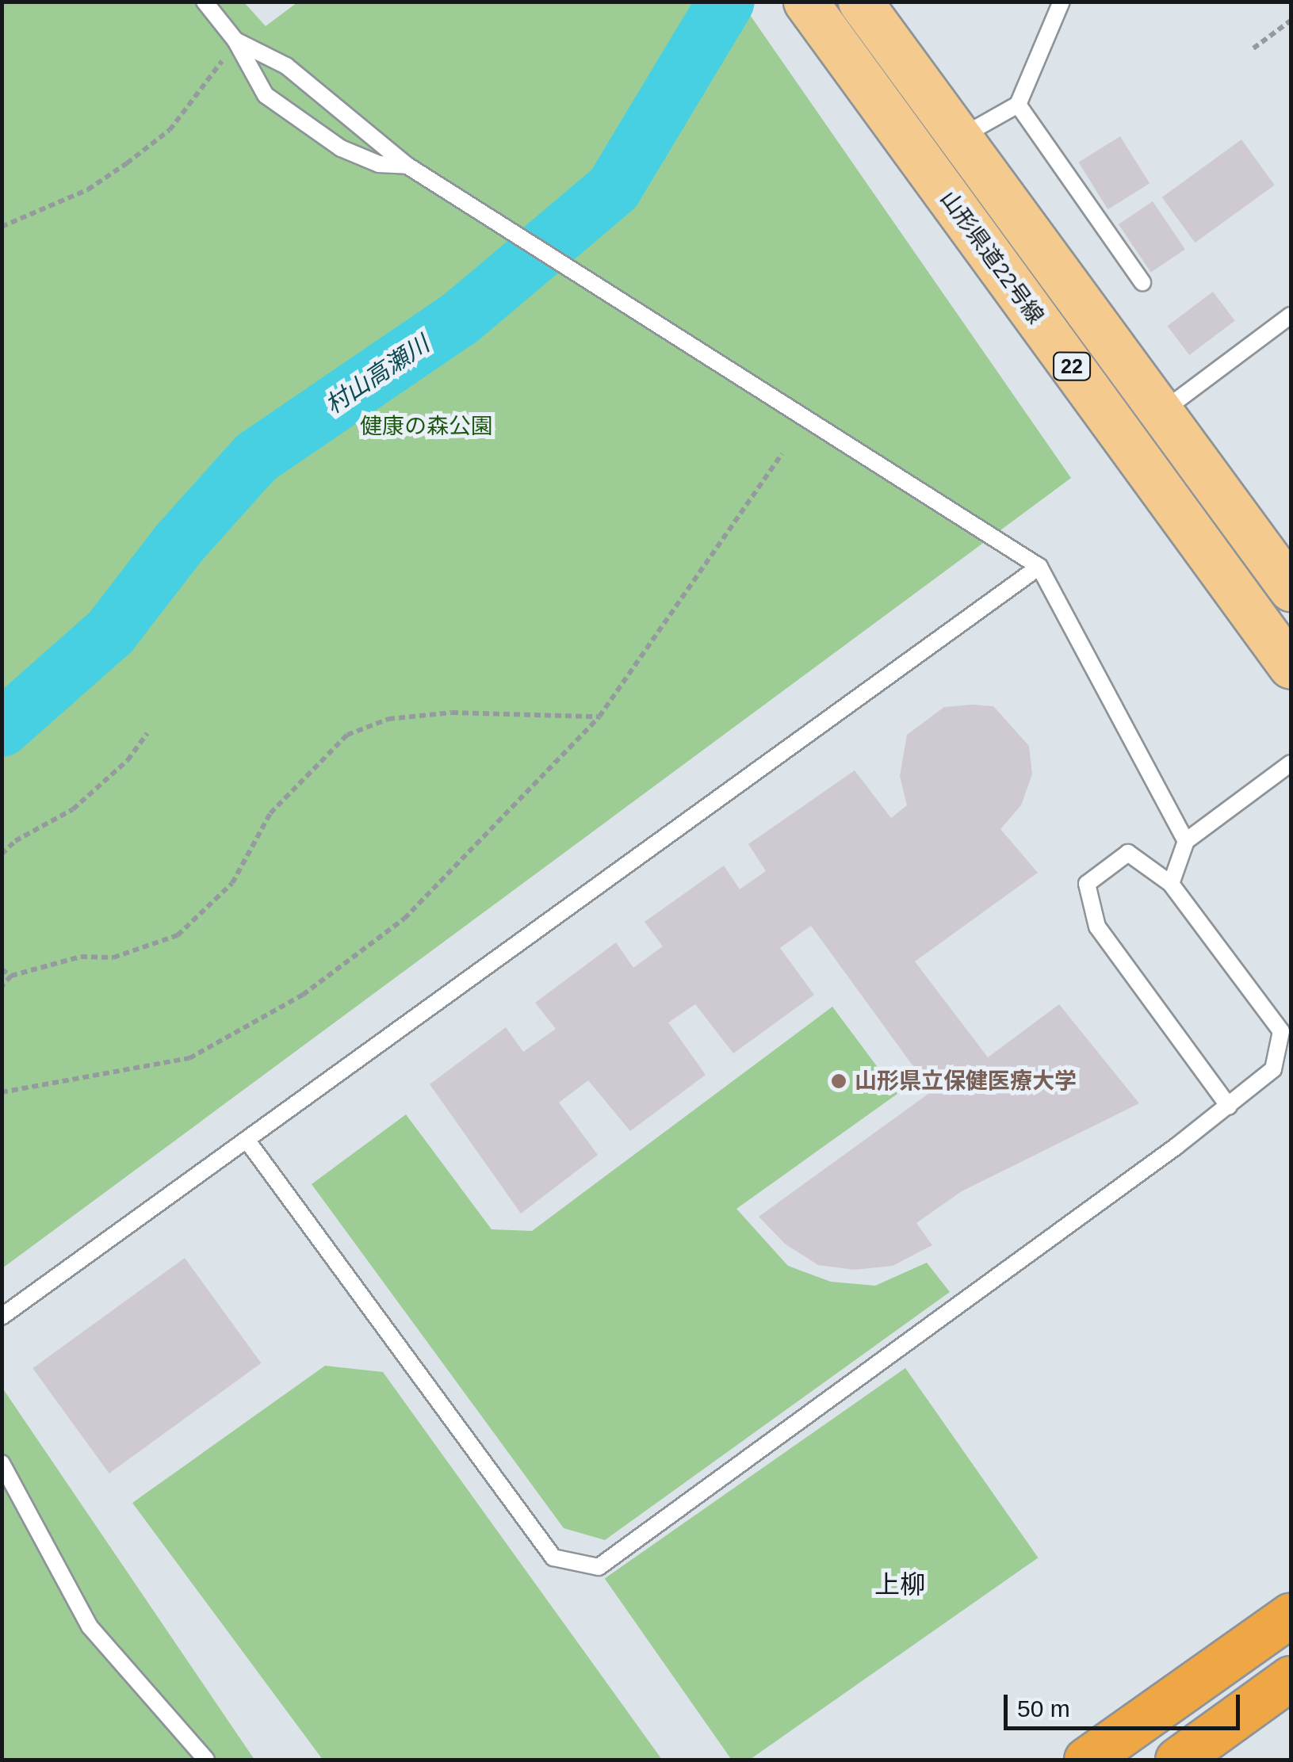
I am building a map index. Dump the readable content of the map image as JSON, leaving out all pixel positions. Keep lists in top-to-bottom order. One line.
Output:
{"streets":{"main road":["山形県道22号線","22"]},"districts":["上柳"],"water":["村山高瀬川"],"parks":["健康の森公園"],"places":["山形県立保健医療大学"],"scale_bar":"50 m"}
